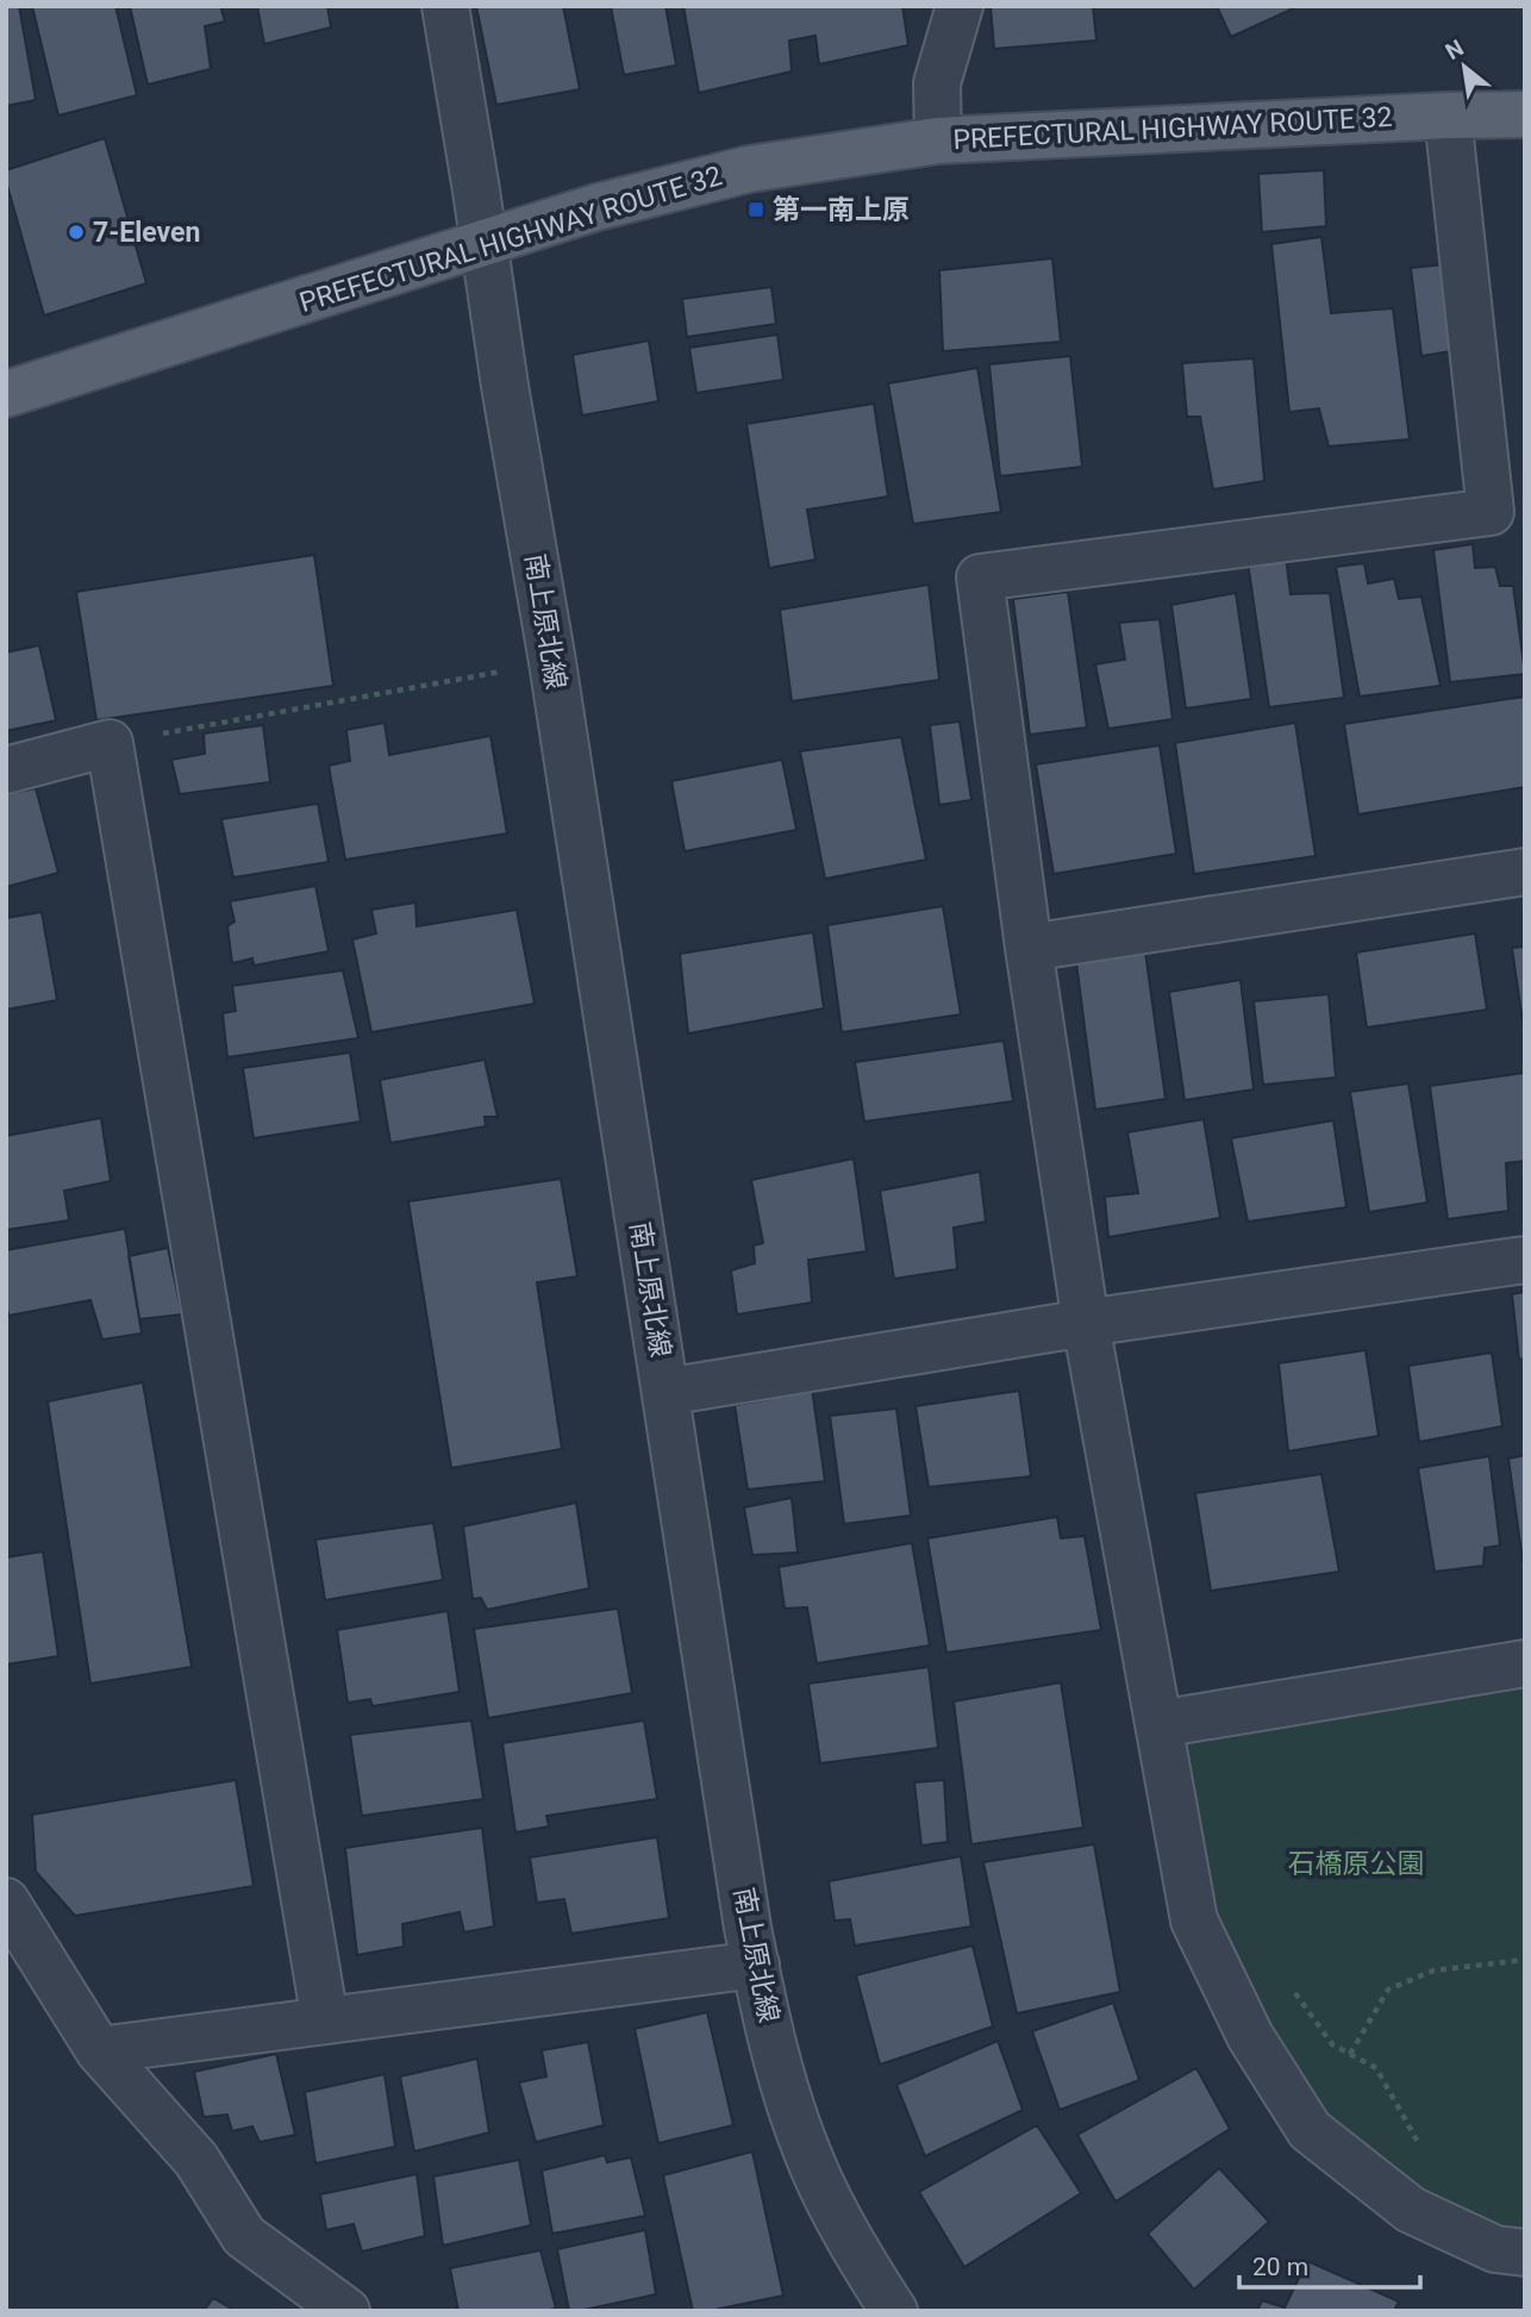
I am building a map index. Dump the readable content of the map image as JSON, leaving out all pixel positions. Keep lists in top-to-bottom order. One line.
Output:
{"streets":{"main road":["PREFECTURAL HIGHWAY ROUTE 32"],"street":["南上原北線"]},"crossings":[["PREFECTURAL HIGHWAY ROUTE 32","南上原北線"]],"parks":["石橋原公園"],"places":{"transit":["第一南上原"],"other":["7-Eleven"]},"scale_bar":"20 m","north":"top left"}
